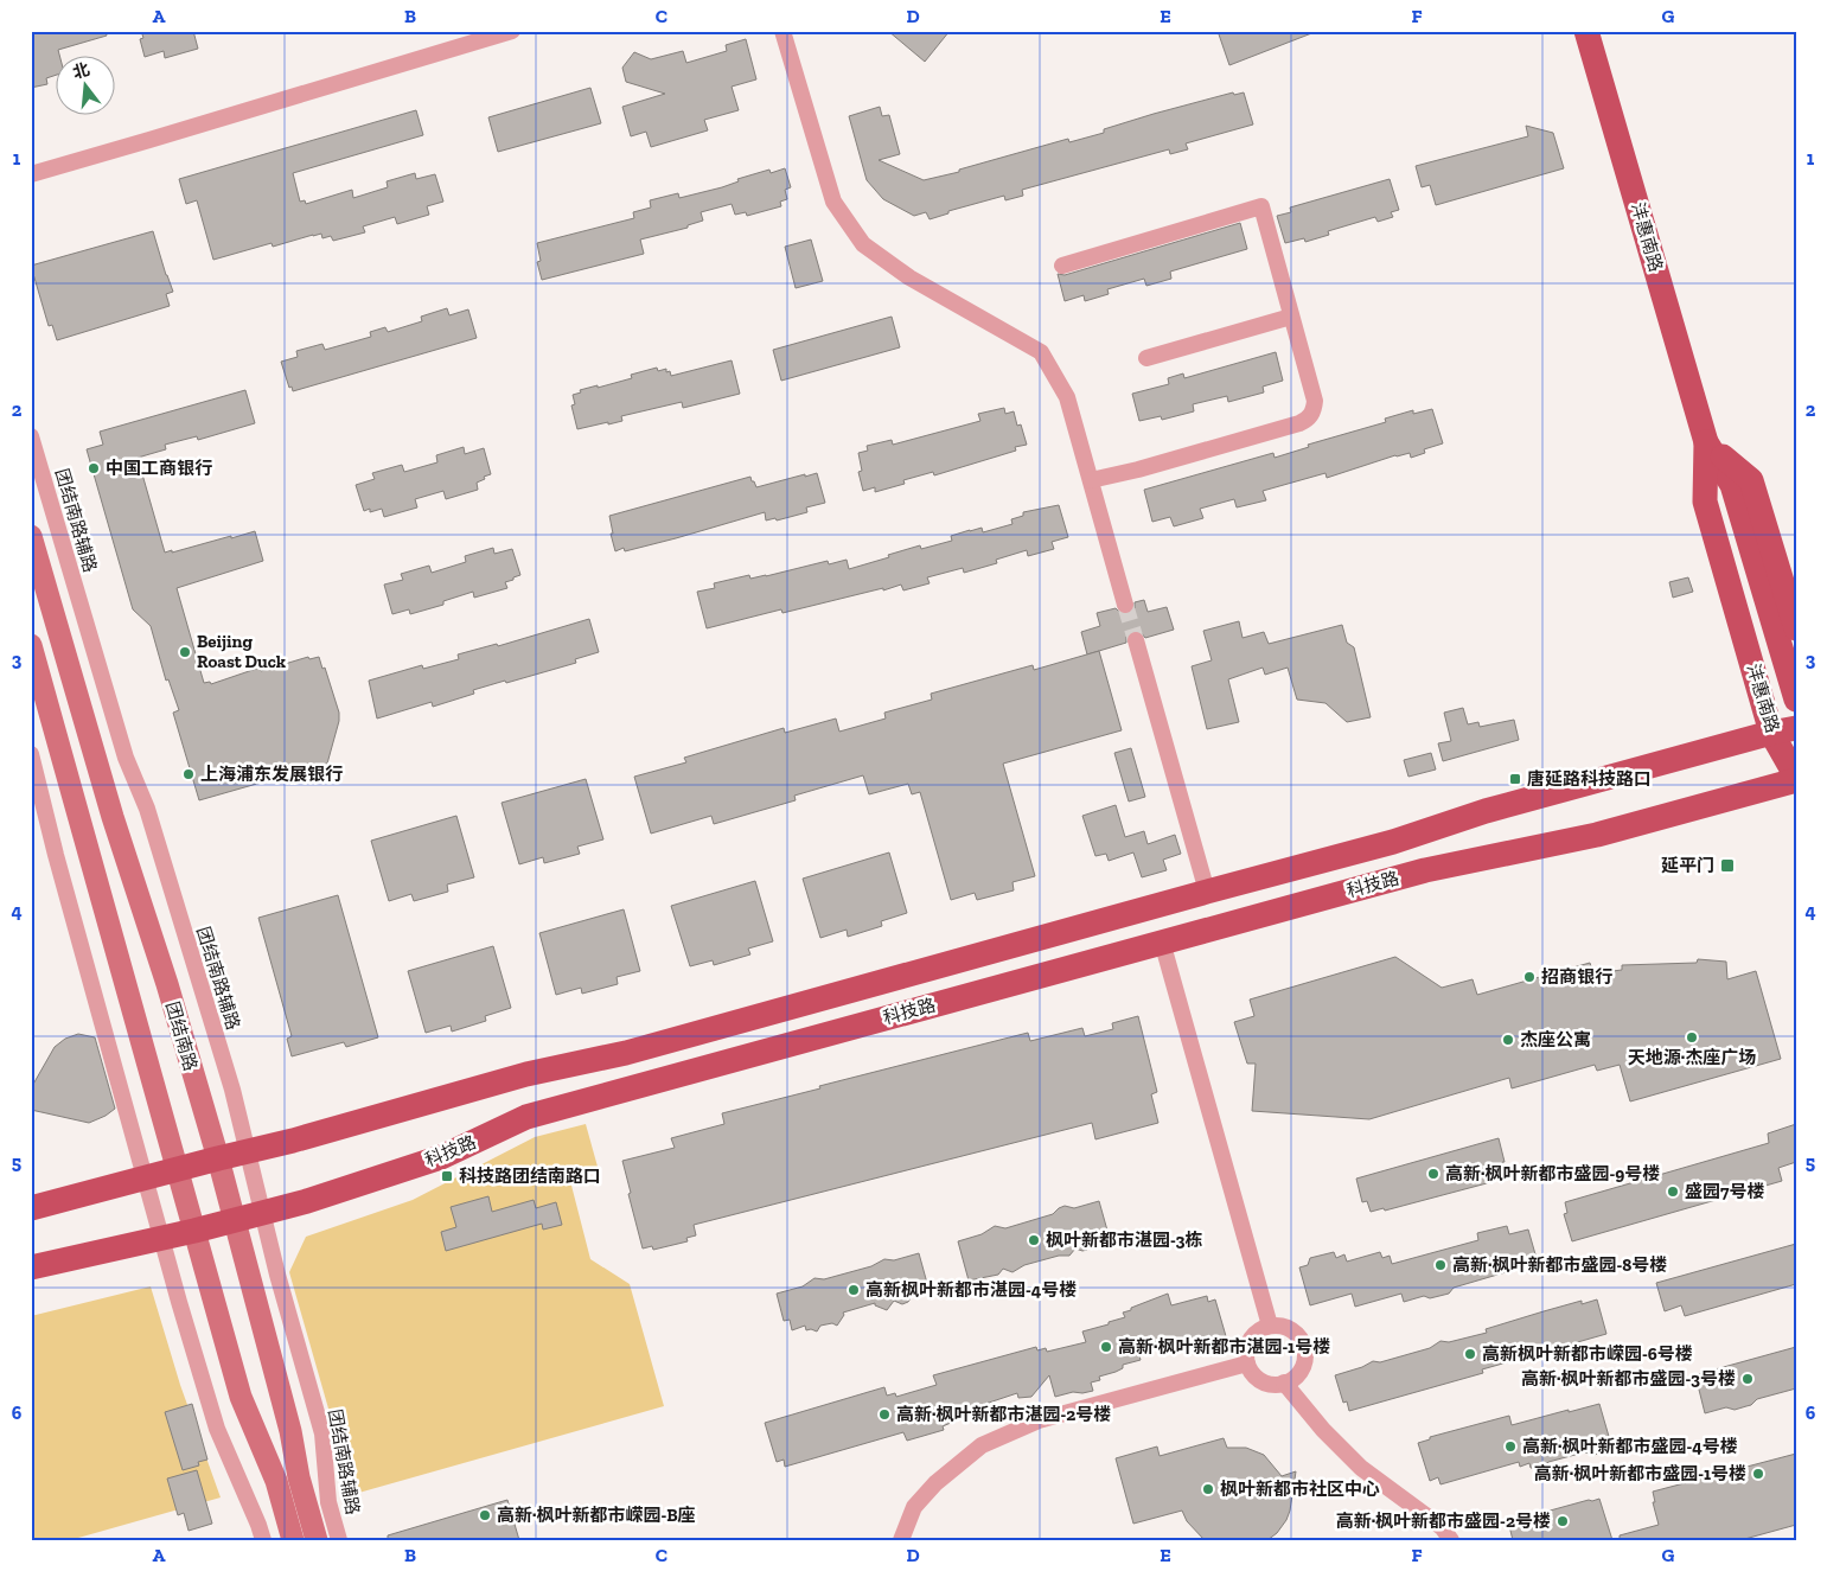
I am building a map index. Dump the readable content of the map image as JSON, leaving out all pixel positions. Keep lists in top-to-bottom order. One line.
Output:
{"streets":{"main road":["沣惠南路","科技路","团结南路"],"street":["团结南路辅路"]},"crossings":[["沣惠南路","科技路"],["团结南路辅路","科技路"],["科技路","团结南路"]],"places":{"other":["中国工商银行","Beijing Roast Duck","上海浦东发展银行","招商银行","天地源·杰座广场","杰座公寓","高新·枫叶新都市盛园-9号楼","盛园7号楼","枫叶新都市湛园-3栋","高新·枫叶新都市盛园-8号楼","高新枫叶新都市湛园-4号楼","高新·枫叶新都市湛园-1号楼","高新枫叶新都市嵘园-6号楼","高新·枫叶新都市盛园-3号楼","高新·枫叶新都市湛园-2号楼","高新·枫叶新都市盛园-4号楼","高新·枫叶新都市盛园-1号楼","枫叶新都市社区中心","高新·枫叶新都市嵘园-B座","高新·枫叶新都市盛园-2号楼"],"transit":["唐延路科技路口","延平门","科技路团结南路口"]},"north":"top","grid":{"columns":["A","B","C","D","E","F","G"],"rows":["1","2","3","4","5","6"]}}
